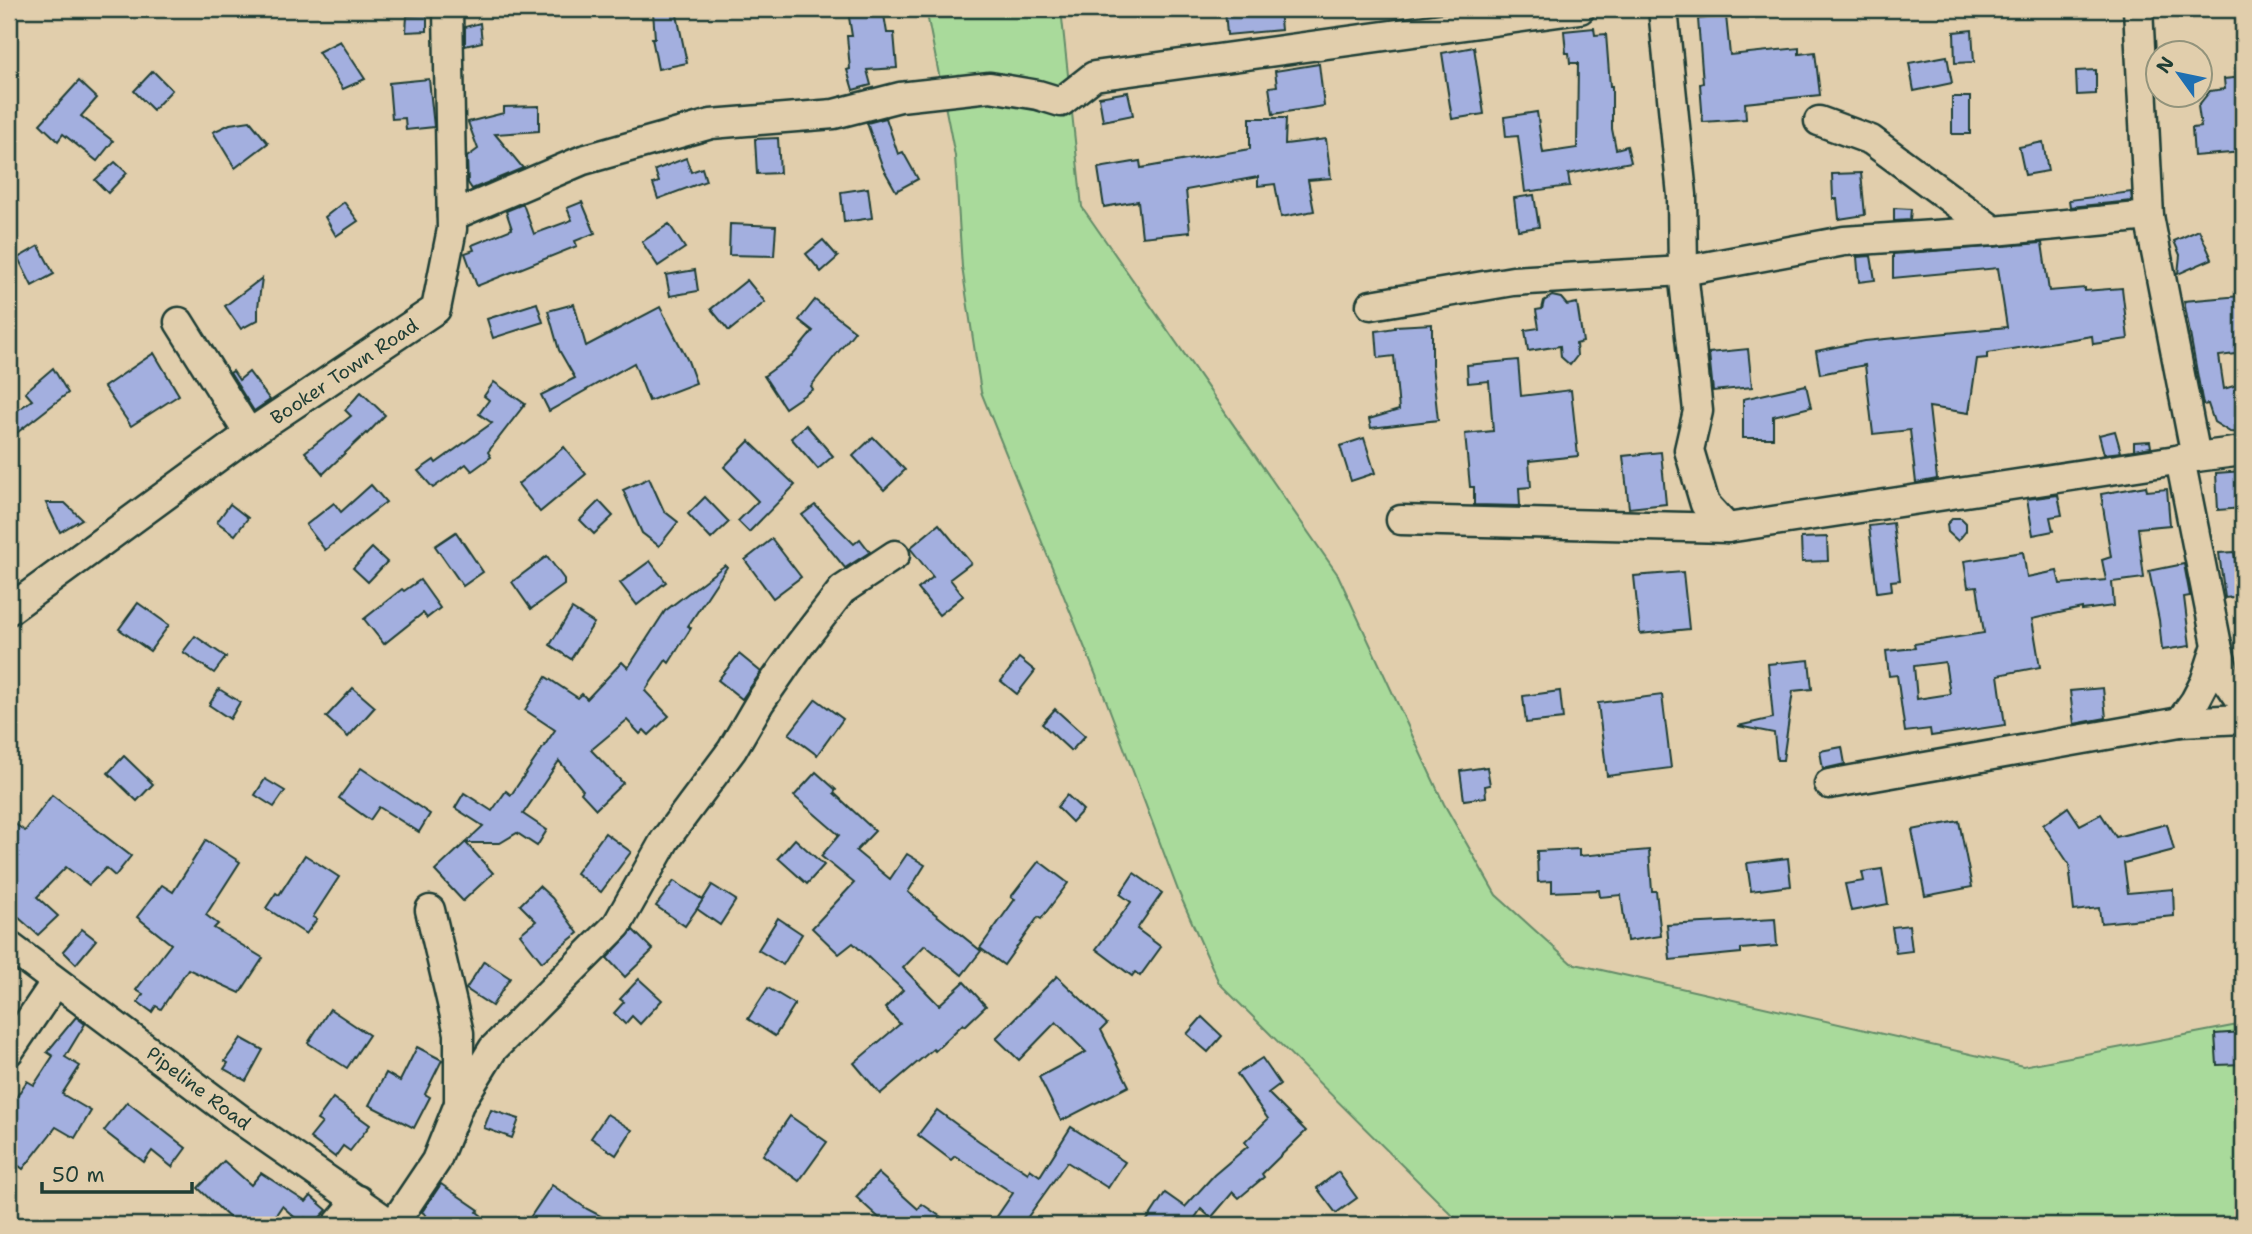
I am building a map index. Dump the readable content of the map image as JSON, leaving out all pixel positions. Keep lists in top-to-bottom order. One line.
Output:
{"streets":{"street":["Booker Town Road","Pipeline Road"]},"scale_bar":"50 m","north":"top left"}
